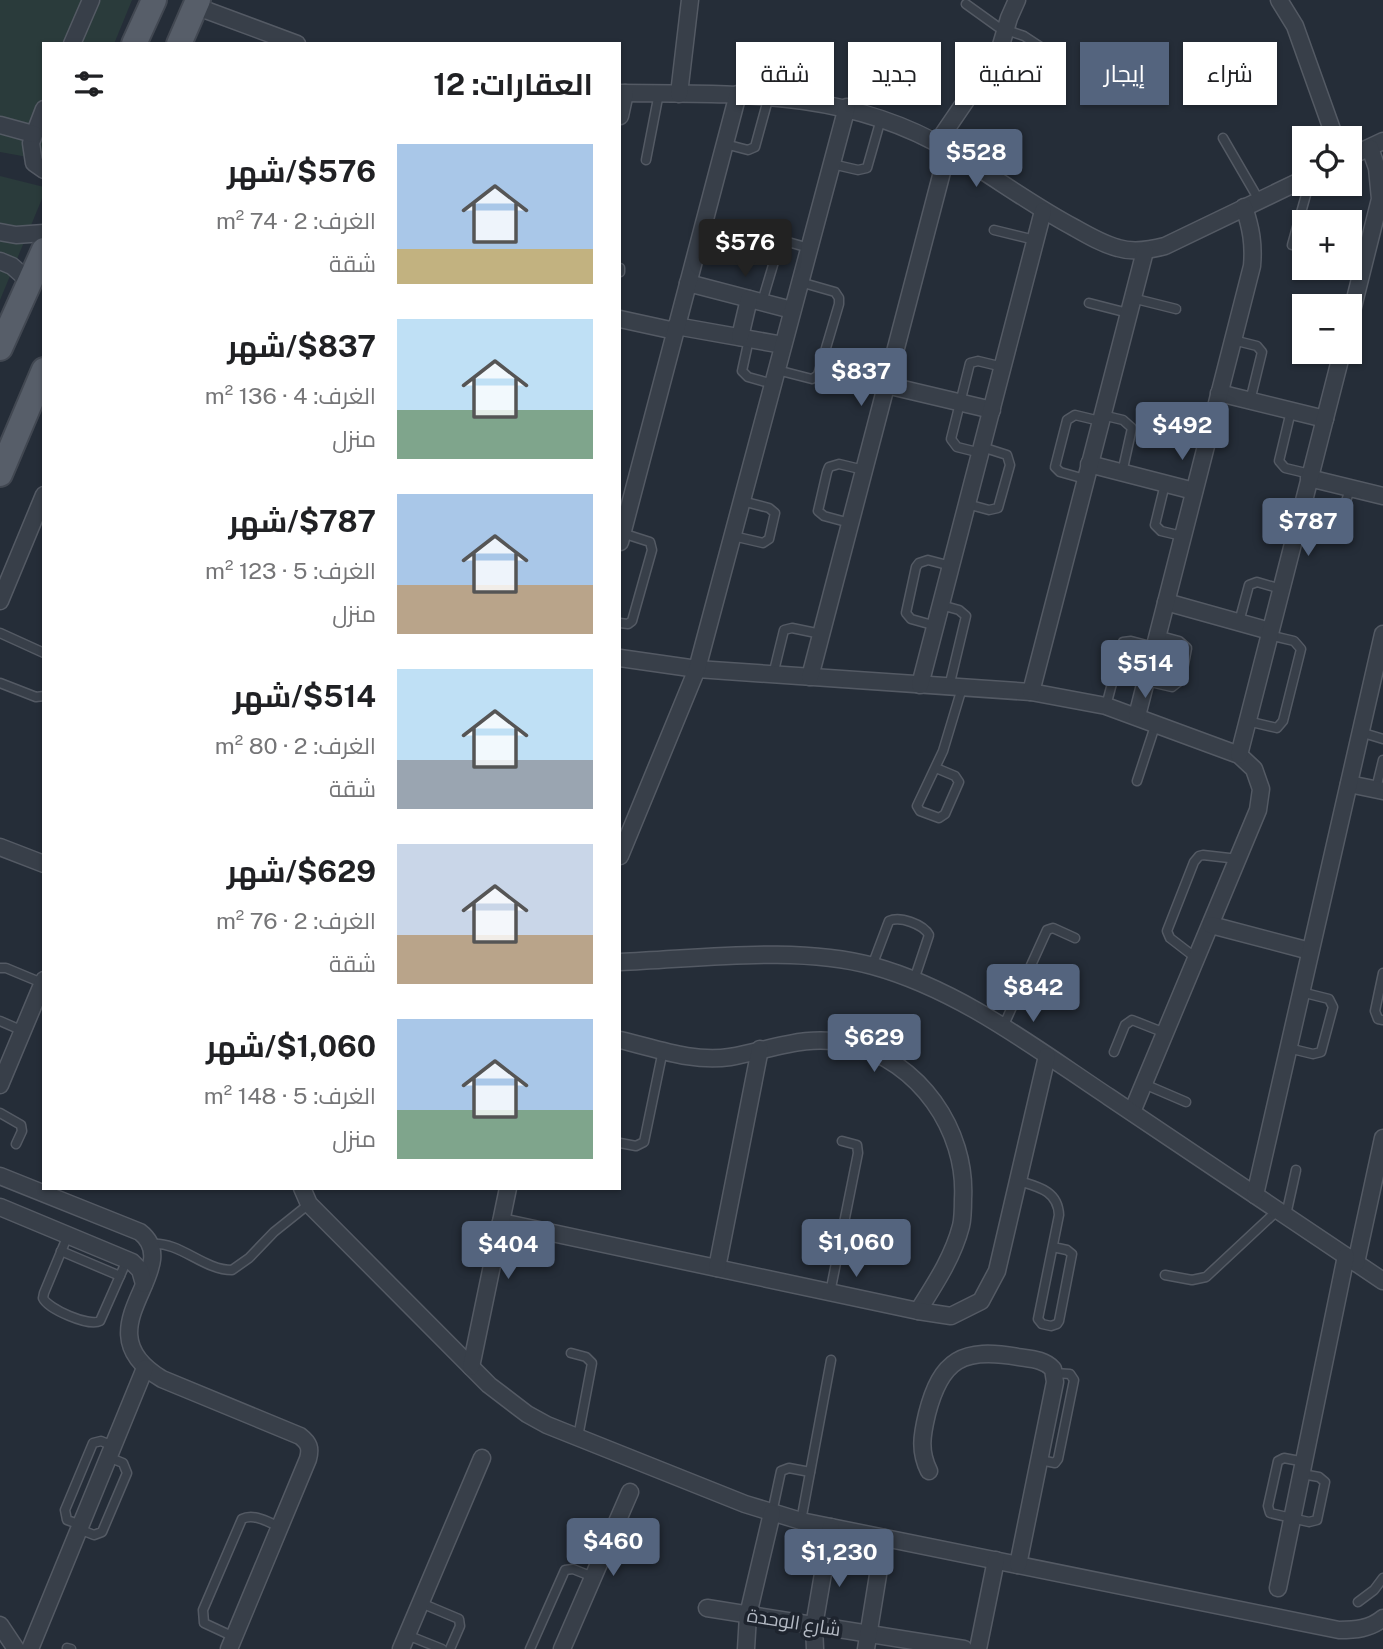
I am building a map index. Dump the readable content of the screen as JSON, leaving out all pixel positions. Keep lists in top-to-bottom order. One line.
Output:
{"streets":{"street":["شارع الوحدة"]},"page":{"chip":["شراء","إيجار","تصفية","جديد","شقة"],"heading":"العقارات: 12","map_buttons":["+","−"],"list":[{"name":"$576/شهر","note":"الغرف: 2 · 74 m² · شقة"},{"name":"$837/شهر","note":"الغرف: 4 · 136 m² · منزل"},{"name":"$787/شهر","note":"الغرف: 5 · 123 m² · منزل"},{"name":"$514/شهر","note":"الغرف: 2 · 80 m² · شقة"},{"name":"$629/شهر","note":"الغرف: 2 · 76 m² · شقة"},{"name":"$1,060/شهر","note":"الغرف: 5 · 148 m² · منزل"}],"price":["$528","$576","$837","$492","$787","$514","$842","$629","$1,060","$404","$460","$1,230"]}}
